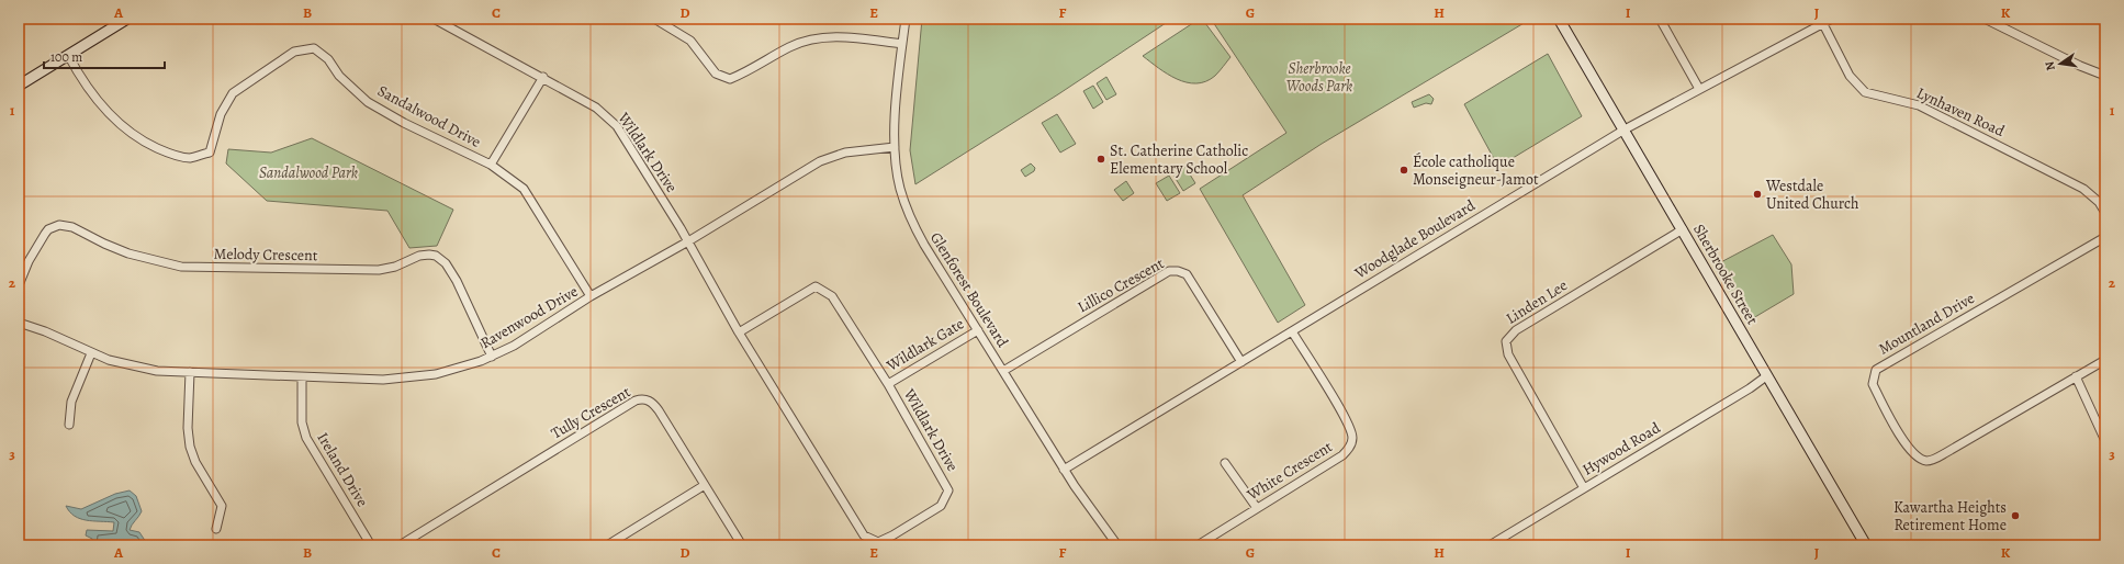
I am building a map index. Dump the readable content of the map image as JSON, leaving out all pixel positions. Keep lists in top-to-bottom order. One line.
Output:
{"streets":{"main road":["Sherbrooke Street"],"street":["Lynhaven Road","Sandalwood Drive","Wildlark Drive","Woodglade Boulevard","Melody Crescent","Lillico Crescent","Glenforest Boulevard","Linden Lee","Ravenwood Drive","Mountland Drive","Wildlark Gate","Tully Crescent","Hywood Road","Ireland Drive","White Crescent"]},"crossings":[["Lynhaven Road","Woodglade Boulevard"],["Sandalwood Drive","Ravenwood Drive"],["Wildlark Drive","Ravenwood Drive"],["Wildlark Drive","Wildlark Gate"],["Woodglade Boulevard","Sherbrooke Street"],["Woodglade Boulevard","Lillico Crescent"],["Woodglade Boulevard","Glenforest Boulevard"],["Woodglade Boulevard","White Crescent"],["Melody Crescent","Ravenwood Drive"],["Sherbrooke Street","Linden Lee"],["Sherbrooke Street","Hywood Road"],["Lillico Crescent","Glenforest Boulevard"],["Glenforest Boulevard","Ravenwood Drive"],["Glenforest Boulevard","Wildlark Gate"],["Linden Lee","Hywood Road"],["Ravenwood Drive","Ireland Drive"]],"parks":["Sherbrooke Woods Park","Sandalwood Park"],"places":["St. Catherine Catholic Elementary School","École catholique Monseigneur-Jamot","Westdale United Church","Kawartha Heights Retirement Home"],"scale_bar":"100 m","north":"left","grid":{"columns":["A","B","C","D","E","F","G","H","I","J","K"],"rows":["1","2","3"]}}
